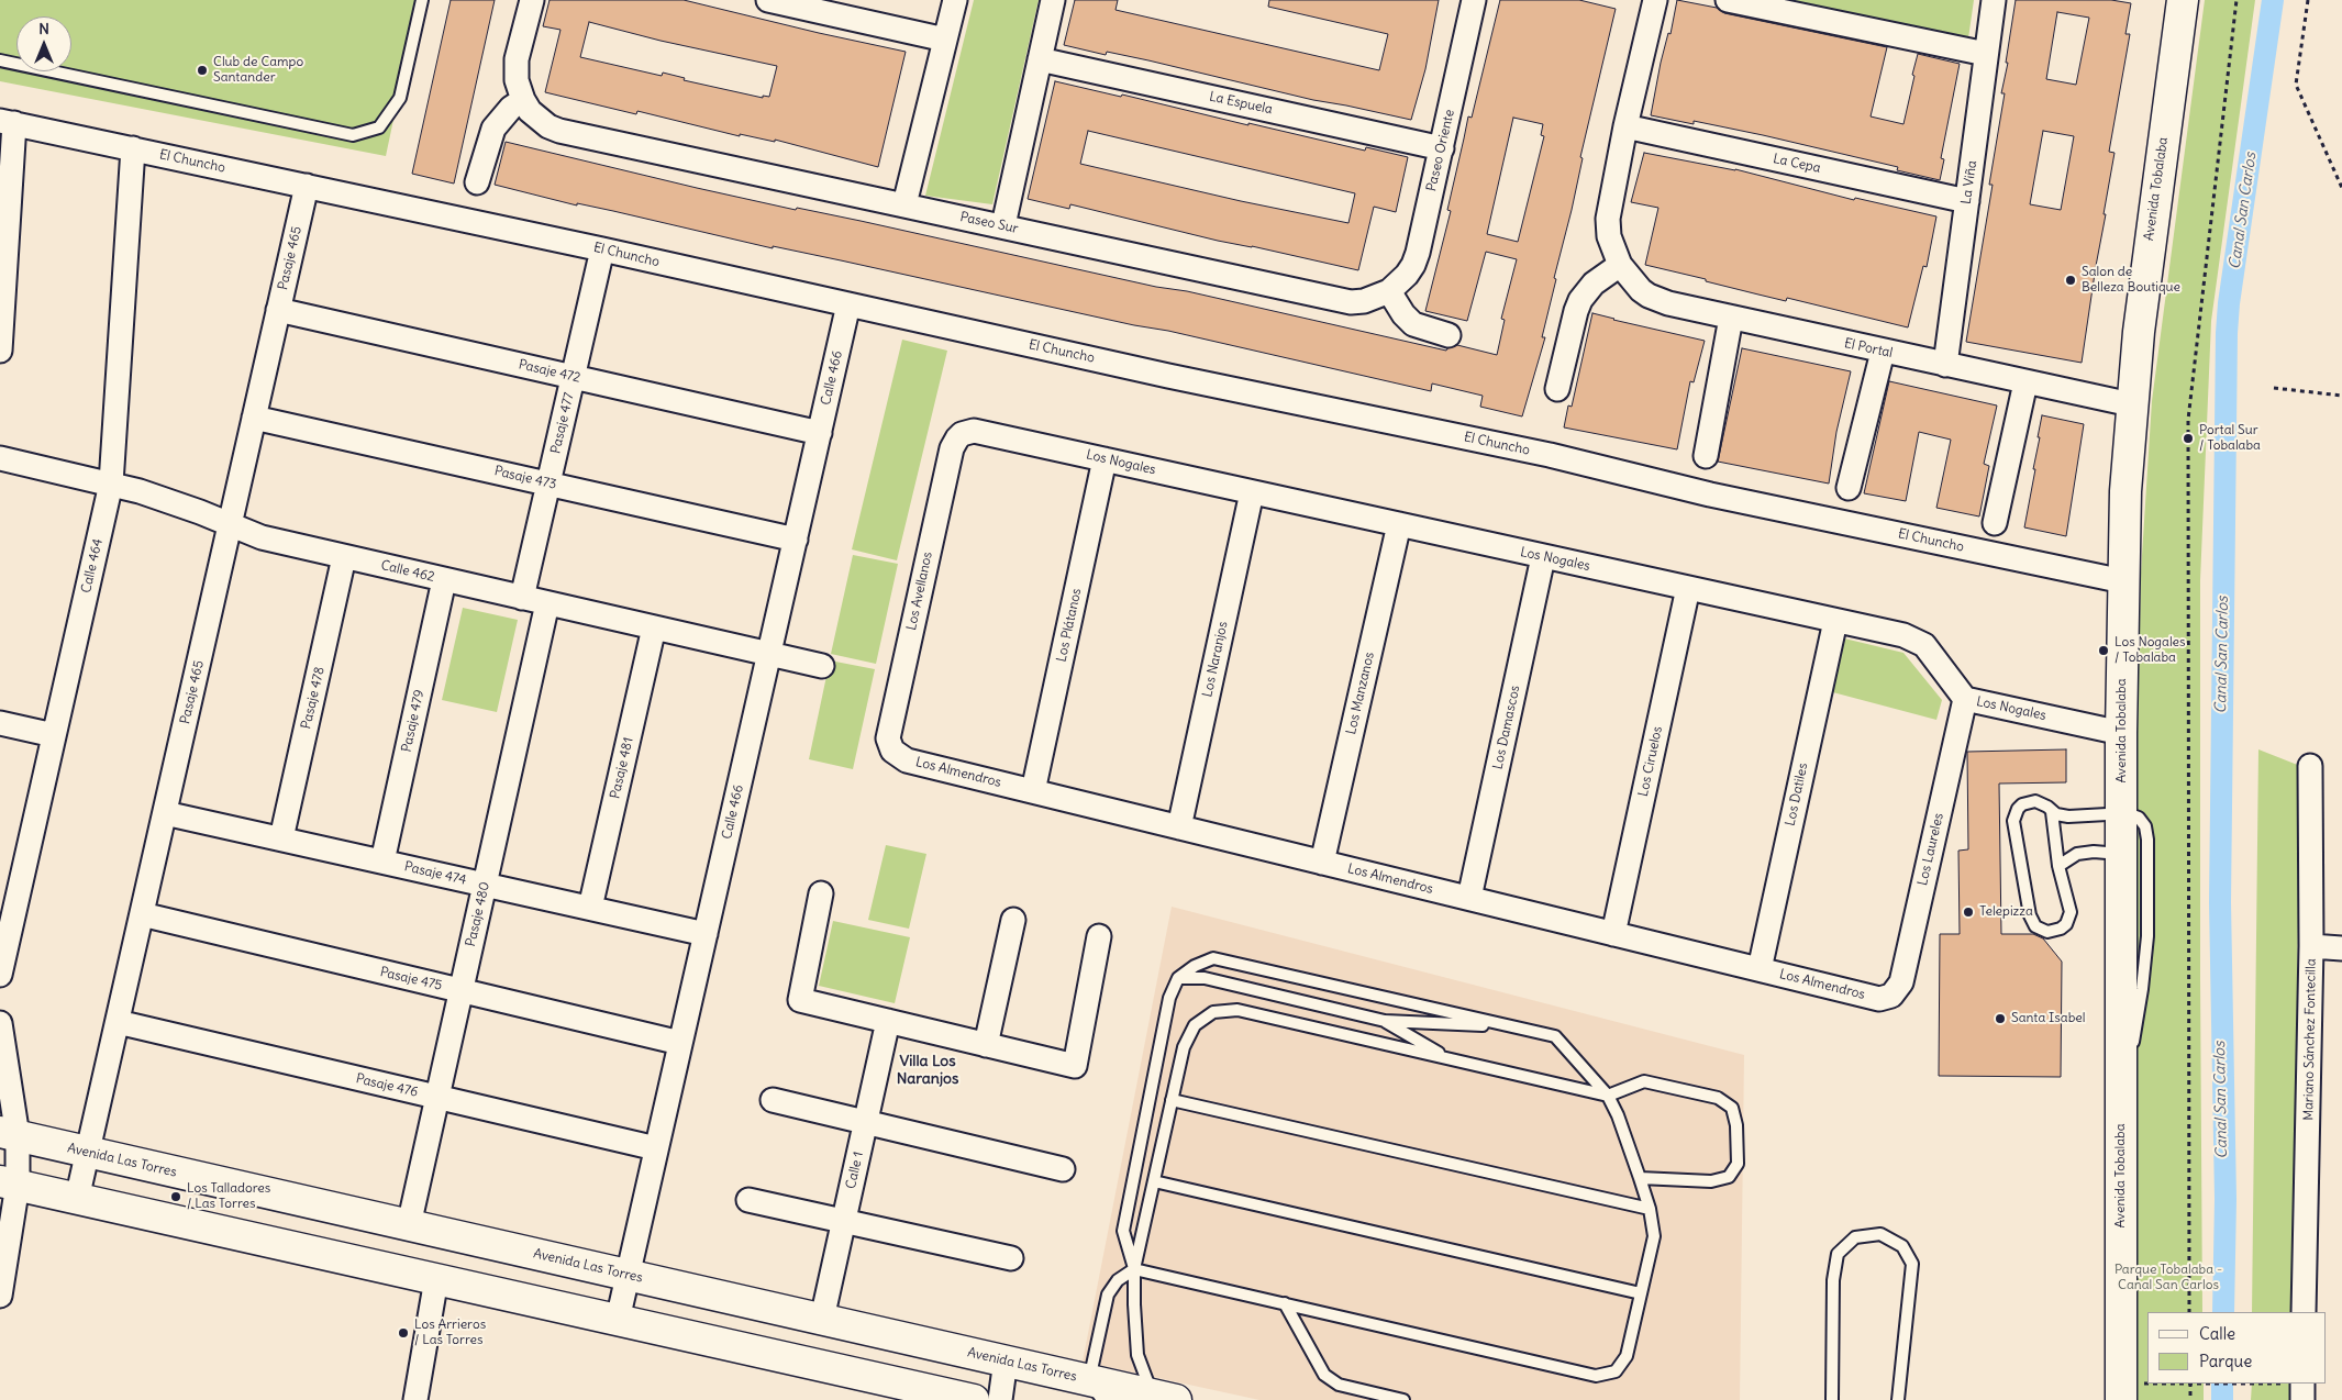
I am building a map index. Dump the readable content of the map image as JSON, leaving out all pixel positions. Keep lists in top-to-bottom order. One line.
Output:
{"streets":{"main road":["Avenida Tobalaba","Avenida Las Torres"],"street":["La Espuela","Paseo Oriente","El Chuncho","La Cepa","La Viña","Paseo Sur","Pasaje 465","El Portal","Pasaje 472","Calle 466","Pasaje 477","Los Nogales","Pasaje 473","Calle 464","Calle 462","Los Avellanos","Los Plátanos","Los Naranjos","Los Manzanos","Pasaje 478","Pasaje 479","Los Damascos","Los Ciruelos","Pasaje 481","Los Almendros","Los Datiles","Los Laureles","Pasaje 474","Pasaje 480","Pasaje 475","Mariano Sánchez Fontecilla","Pasaje 476","Calle 1"]},"crossings":[["La Espuela","Paseo Oriente"],["Paseo Oriente","Paseo Sur"],["El Chuncho","Avenida Tobalaba"],["El Chuncho","Pasaje 465"],["El Chuncho","Calle 466"],["El Chuncho","Pasaje 477"],["El Chuncho","Calle 464"],["La Cepa","La Viña"],["La Cepa","El Portal"],["La Viña","El Portal"],["Avenida Tobalaba","El Portal"],["Avenida Tobalaba","Los Nogales"],["Pasaje 465","Pasaje 472"],["Pasaje 465","Pasaje 473"],["Pasaje 465","Calle 462"],["Pasaje 465","Pasaje 474"],["Pasaje 465","Pasaje 475"],["Pasaje 465","Pasaje 476"],["Pasaje 465","Avenida Las Torres"],["Pasaje 472","Calle 466"],["Pasaje 472","Pasaje 477"],["Calle 466","Pasaje 473"],["Calle 466","Calle 462"],["Calle 466","Pasaje 474"],["Calle 466","Pasaje 475"],["Calle 466","Pasaje 476"],["Calle 466","Avenida Las Torres"],["Pasaje 477","Pasaje 473"],["Pasaje 477","Calle 462"],["Los Nogales","Los Avellanos"],["Los Nogales","Los Plátanos"],["Los Nogales","Los Naranjos"],["Los Nogales","Los Manzanos"],["Los Nogales","Los Damascos"],["Los Nogales","Los Ciruelos"],["Los Nogales","Los Datiles"],["Los Nogales","Los Laureles"],["Calle 464","Calle 462"],["Calle 462","Pasaje 478"],["Calle 462","Pasaje 479"],["Calle 462","Pasaje 481"],["Calle 462","Pasaje 480"],["Los Avellanos","Los Almendros"],["Los Plátanos","Los Almendros"],["Los Naranjos","Los Almendros"],["Los Manzanos","Los Almendros"],["Pasaje 478","Pasaje 474"],["Pasaje 479","Pasaje 474"],["Los Damascos","Los Almendros"],["Los Ciruelos","Los Almendros"],["Pasaje 481","Pasaje 474"],["Los Almendros","Los Datiles"],["Los Almendros","Los Laureles"],["Pasaje 474","Pasaje 480"],["Pasaje 480","Pasaje 475"],["Pasaje 480","Pasaje 476"],["Pasaje 480","Avenida Las Torres"],["Avenida Las Torres","Calle 1"]],"districts":["Villa Los Naranjos"],"water":["Canal San Carlos"],"parks":["Parque Tobalaba - Canal San Carlos"],"places":["Club de Campo Santander","Salon de Belleza Boutique","Portal Sur / Tobalaba","Los Nogales / Tobalaba","Telepizza","Santa Isabel","Los Talladores / Las Torres","Los Arrieros / Las Torres"],"legend":["Calle","Parque"],"north":"top"}
